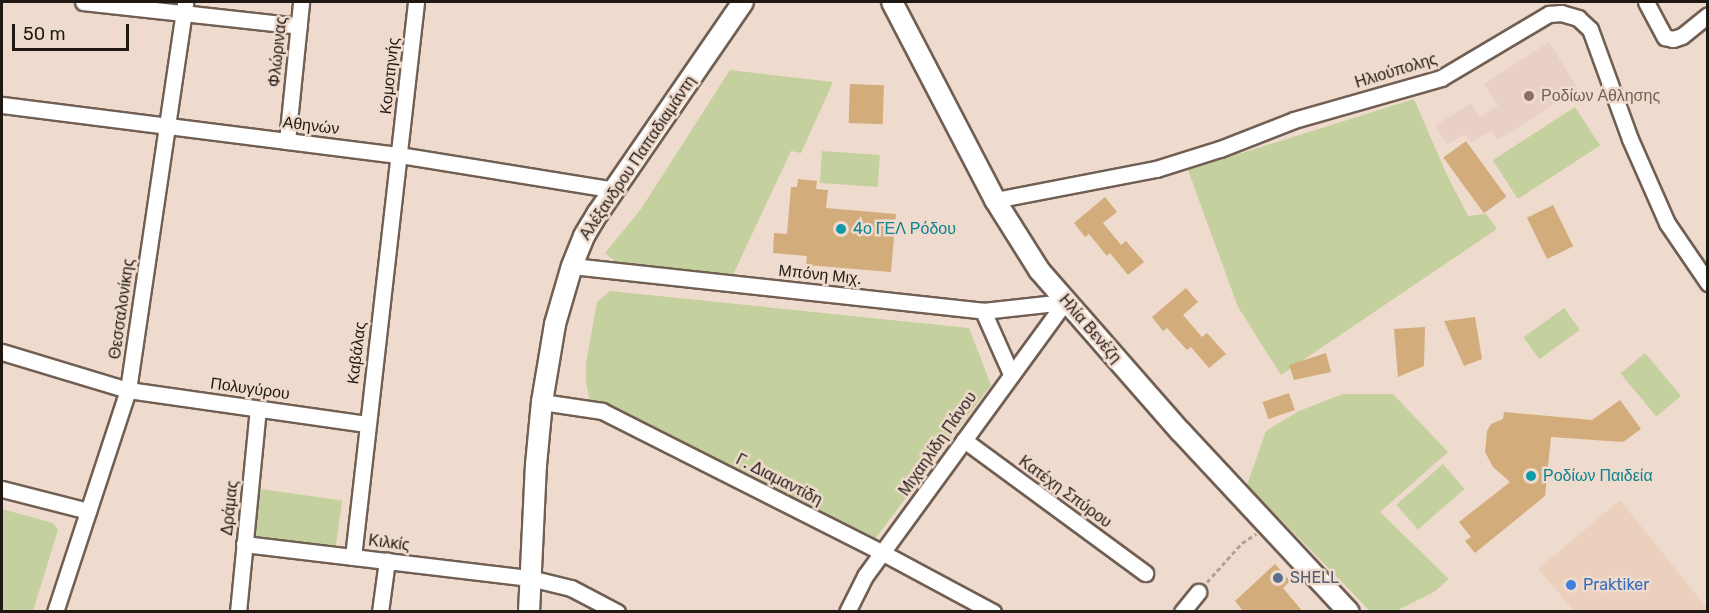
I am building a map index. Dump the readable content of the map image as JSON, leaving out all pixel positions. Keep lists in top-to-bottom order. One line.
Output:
{"streets":{"street":["Φλώρινας","Ηλιούπολης","Κομοτηνής","Αθηνών","Αλέξανδρου Παπαδιαμάντη","Μπόνη Μιχ.","Θεσσαλονίκης","Ηλία Βενέζη","Καβάλας","Πολυγύρου","Μιχαηλίδη Πάνου","Γ. Διαμαντίδη","Κατέχη Σπύρου","Δράμας","Κιλκίς"]},"crossings":[["Φλώρινας","Αθηνών"],["Ηλιούπολης","Ηλία Βενέζη"],["Κομοτηνής","Αθηνών"],["Κομοτηνής","Καβάλας"],["Αθηνών","Αλέξανδρου Παπαδιαμάντη"],["Αθηνών","Θεσσαλονίκης"],["Αθηνών","Καβάλας"],["Αλέξανδρου Παπαδιαμάντη","Μπόνη Μιχ."],["Αλέξανδρου Παπαδιαμάντη","Γ. Διαμαντίδη"],["Αλέξανδρου Παπαδιαμάντη","Κιλκίς"],["Μπόνη Μιχ.","Ηλία Βενέζη"],["Μπόνη Μιχ.","Μιχαηλίδη Πάνου"],["Θεσσαλονίκης","Πολυγύρου"],["Ηλία Βενέζη","Μιχαηλίδη Πάνου"],["Καβάλας","Πολυγύρου"],["Καβάλας","Κιλκίς"],["Πολυγύρου","Δράμας"],["Μιχαηλίδη Πάνου","Γ. Διαμαντίδη"],["Μιχαηλίδη Πάνου","Κατέχη Σπύρου"],["Δράμας","Κιλκίς"]],"places":["Ροδίων Αθλησης","4ο ΓΕΛ Ρόδου","Ροδίων Παιδεία","SHELL","Praktiker"],"scale_bar":"50 m"}
